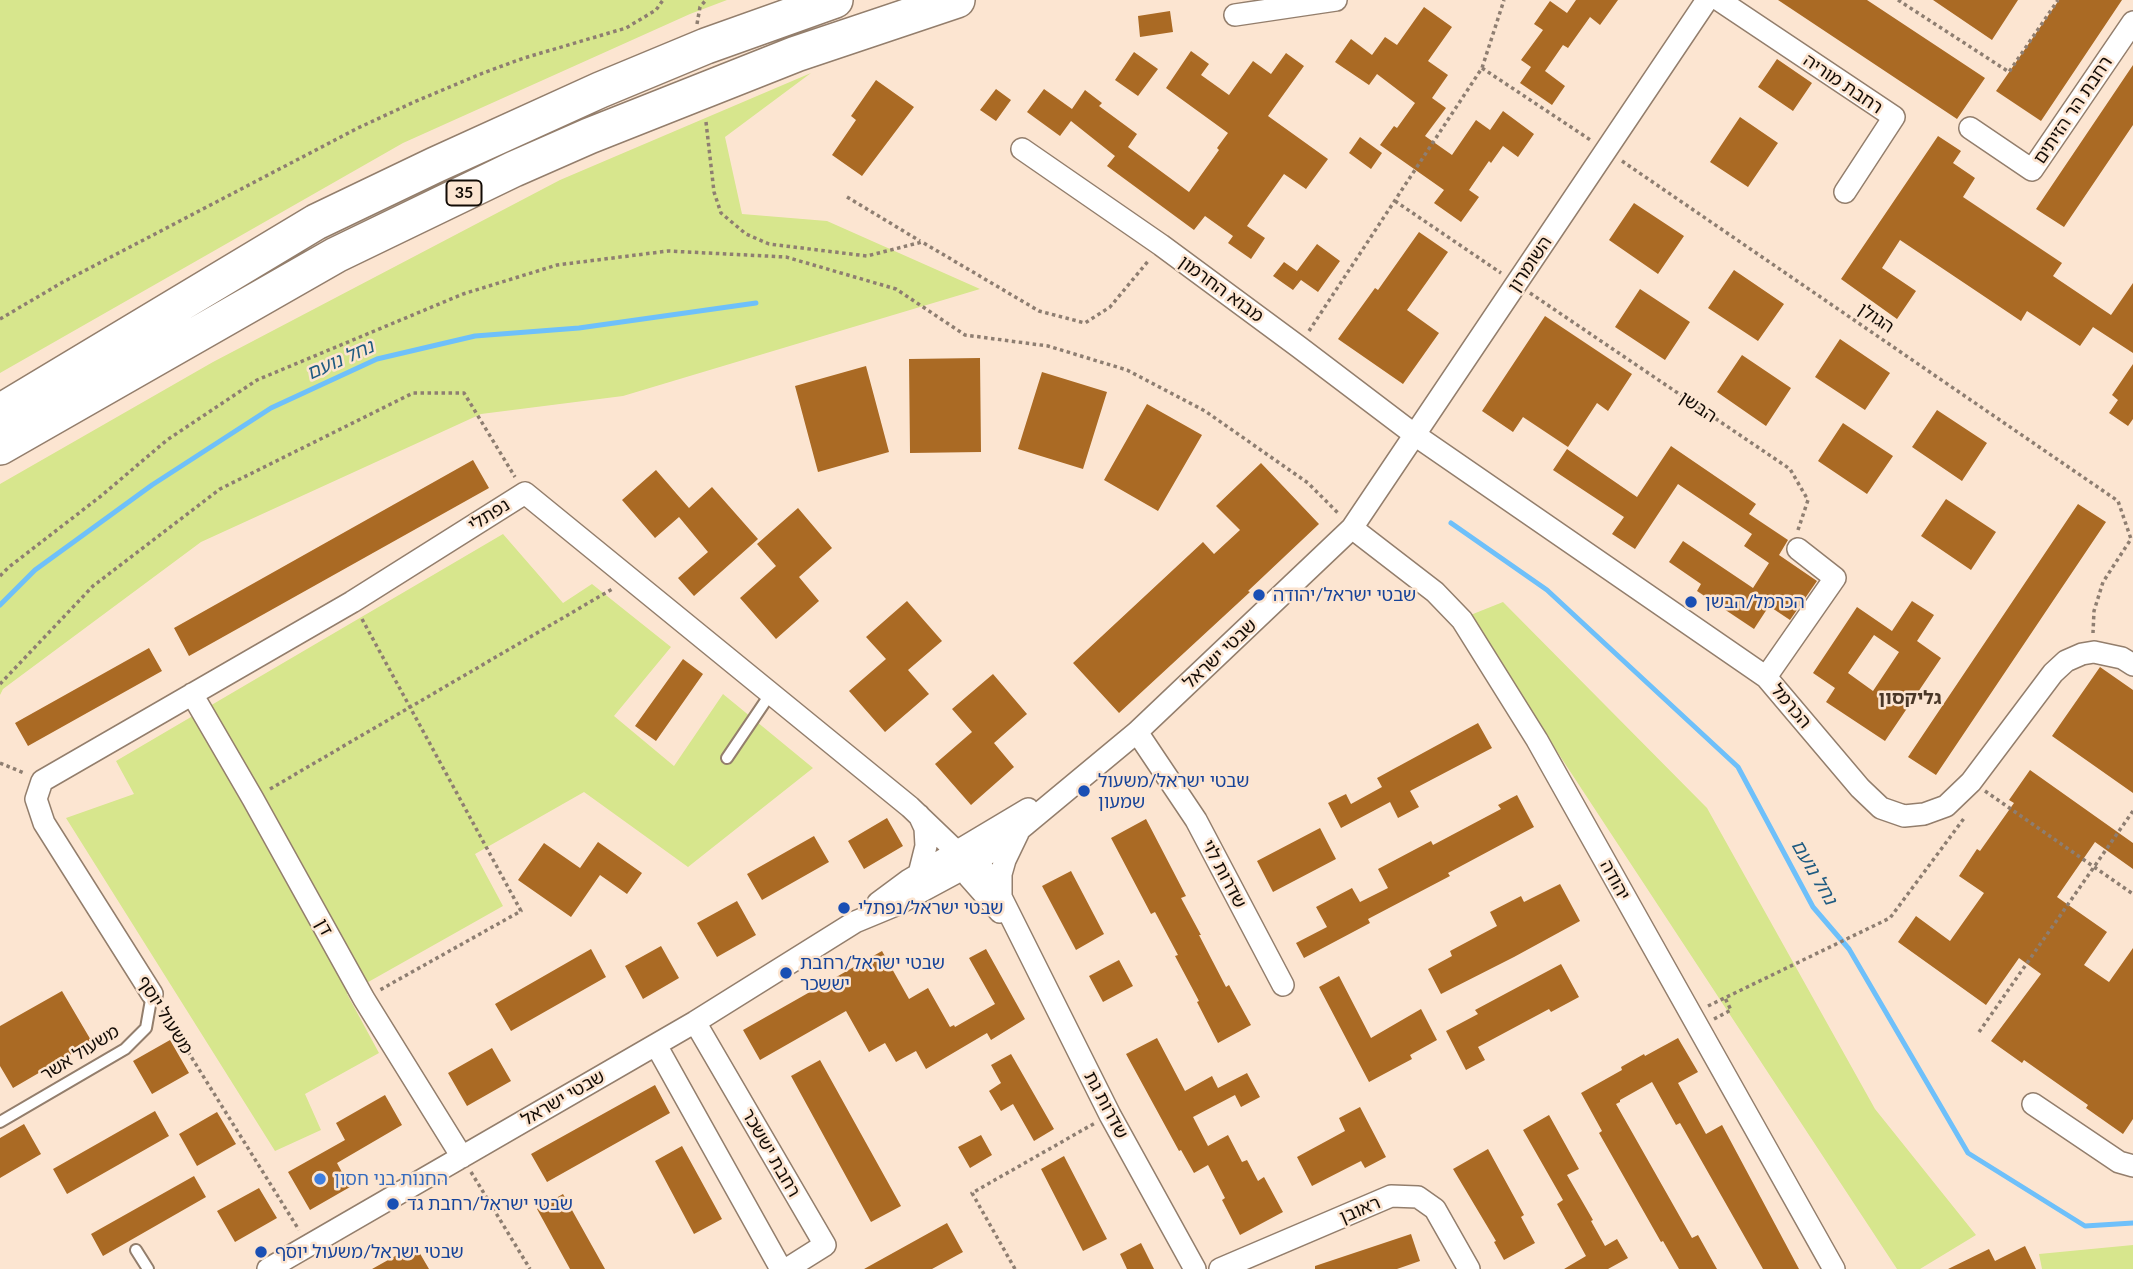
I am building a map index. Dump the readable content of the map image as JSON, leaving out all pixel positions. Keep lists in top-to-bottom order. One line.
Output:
{"streets":{"highway":["35"],"street":["רחבת מוריה","רחבת הר הזיתים","השומרון","מבוא החרמון","נפתלי","שבטי ישראל","הכרמל","שדרות לוי","יהודה","דן","משעול יוסף","שדרות גת","רחבת יששכר","ראובן"],"lane":["משעול אשר"],"path":["הגולן","הבשן"]},"crossings":[["השומרון","מבוא החרמון"],["השומרון","הגולן"],["השומרון","הבשן"],["השומרון","שבטי ישראל"],["השומרון","הכרמל"],["השומרון","יהודה"],["מבוא החרמון","הכרמל"],["הגולן","הכרמל"],["נפתלי","שבטי ישראל"],["נפתלי","דן"],["נפתלי","משעול יוסף"],["נפתלי","שדרות גת"],["שבטי ישראל","שדרות לוי"],["שבטי ישראל","יהודה"],["שבטי ישראל","דן"],["שבטי ישראל","משעול יוסף"],["שבטי ישראל","שדרות גת"],["שבטי ישראל","רחבת יששכר"],["משעול יוסף","משעול אשר"]],"districts":["גליקסון"],"water":["נחל נועם"],"places":["שבטי ישראל/יהודה","הכרמל/הבשן","שבטי ישראל/משעול שמעון","שבטי ישראל/נפתלי","שבטי ישראל/רחבת יששכר","החנות בני חסון","שבטי ישראל/רחבת גד","שבטי ישראל/משעול יוסף"]}
